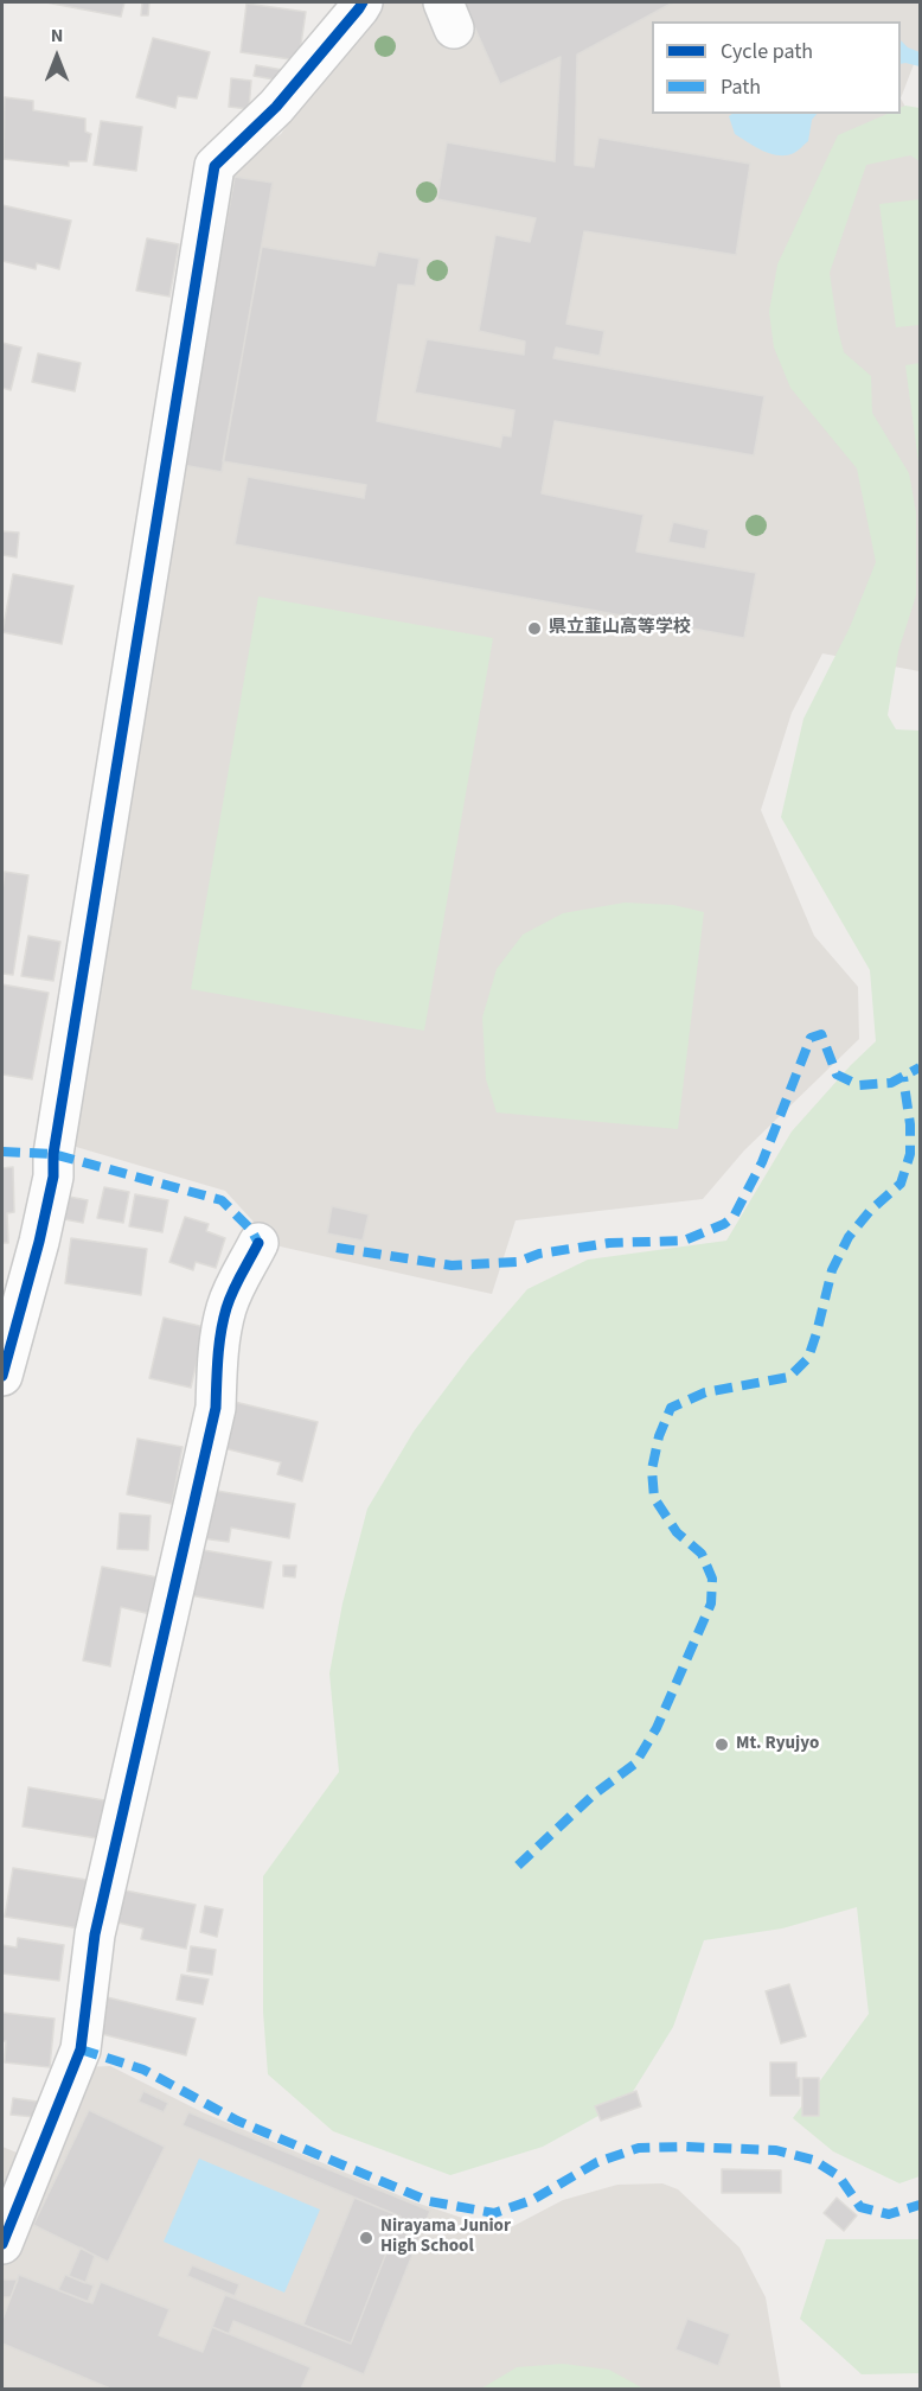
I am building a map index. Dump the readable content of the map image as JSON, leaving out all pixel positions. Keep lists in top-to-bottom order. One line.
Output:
{"places":["県立韮山高等学校","Mt. Ryujyo","Nirayama Junior High School"],"legend":["Cycle path","Path"],"north":"top"}
